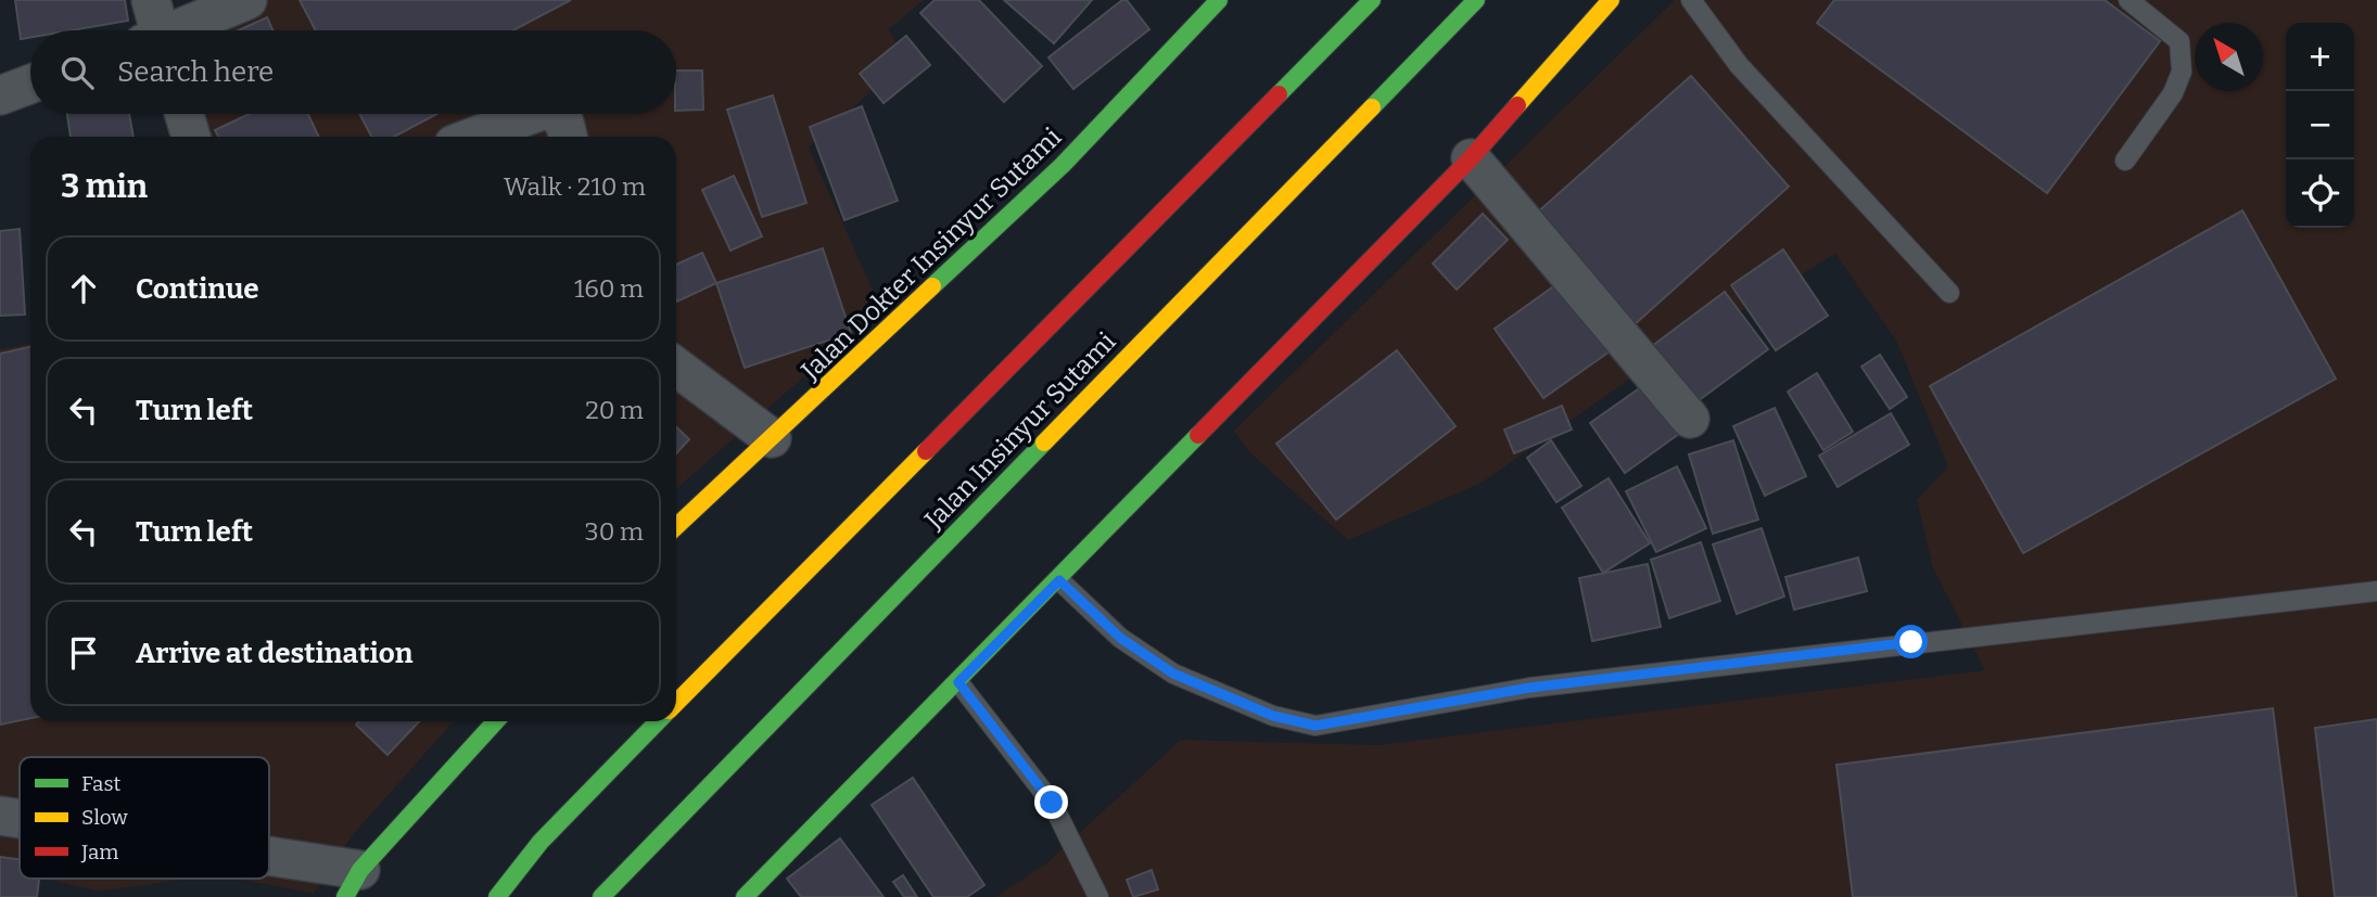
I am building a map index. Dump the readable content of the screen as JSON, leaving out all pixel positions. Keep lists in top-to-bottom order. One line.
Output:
{"streets":{"main road":["Jalan Dokter Insinyur Sutami","Jalan Insinyur Sutami"]},"legend":["Fast","Slow","Jam"],"north":"top left","page":{"map_buttons":["+","−"],"search":"Search here","heading":["3 min","Walk · 210 m"],"list":[["Continue","160 m"],["Turn left","20 m"],["Turn left","30 m"],"Arrive at destination"]}}
